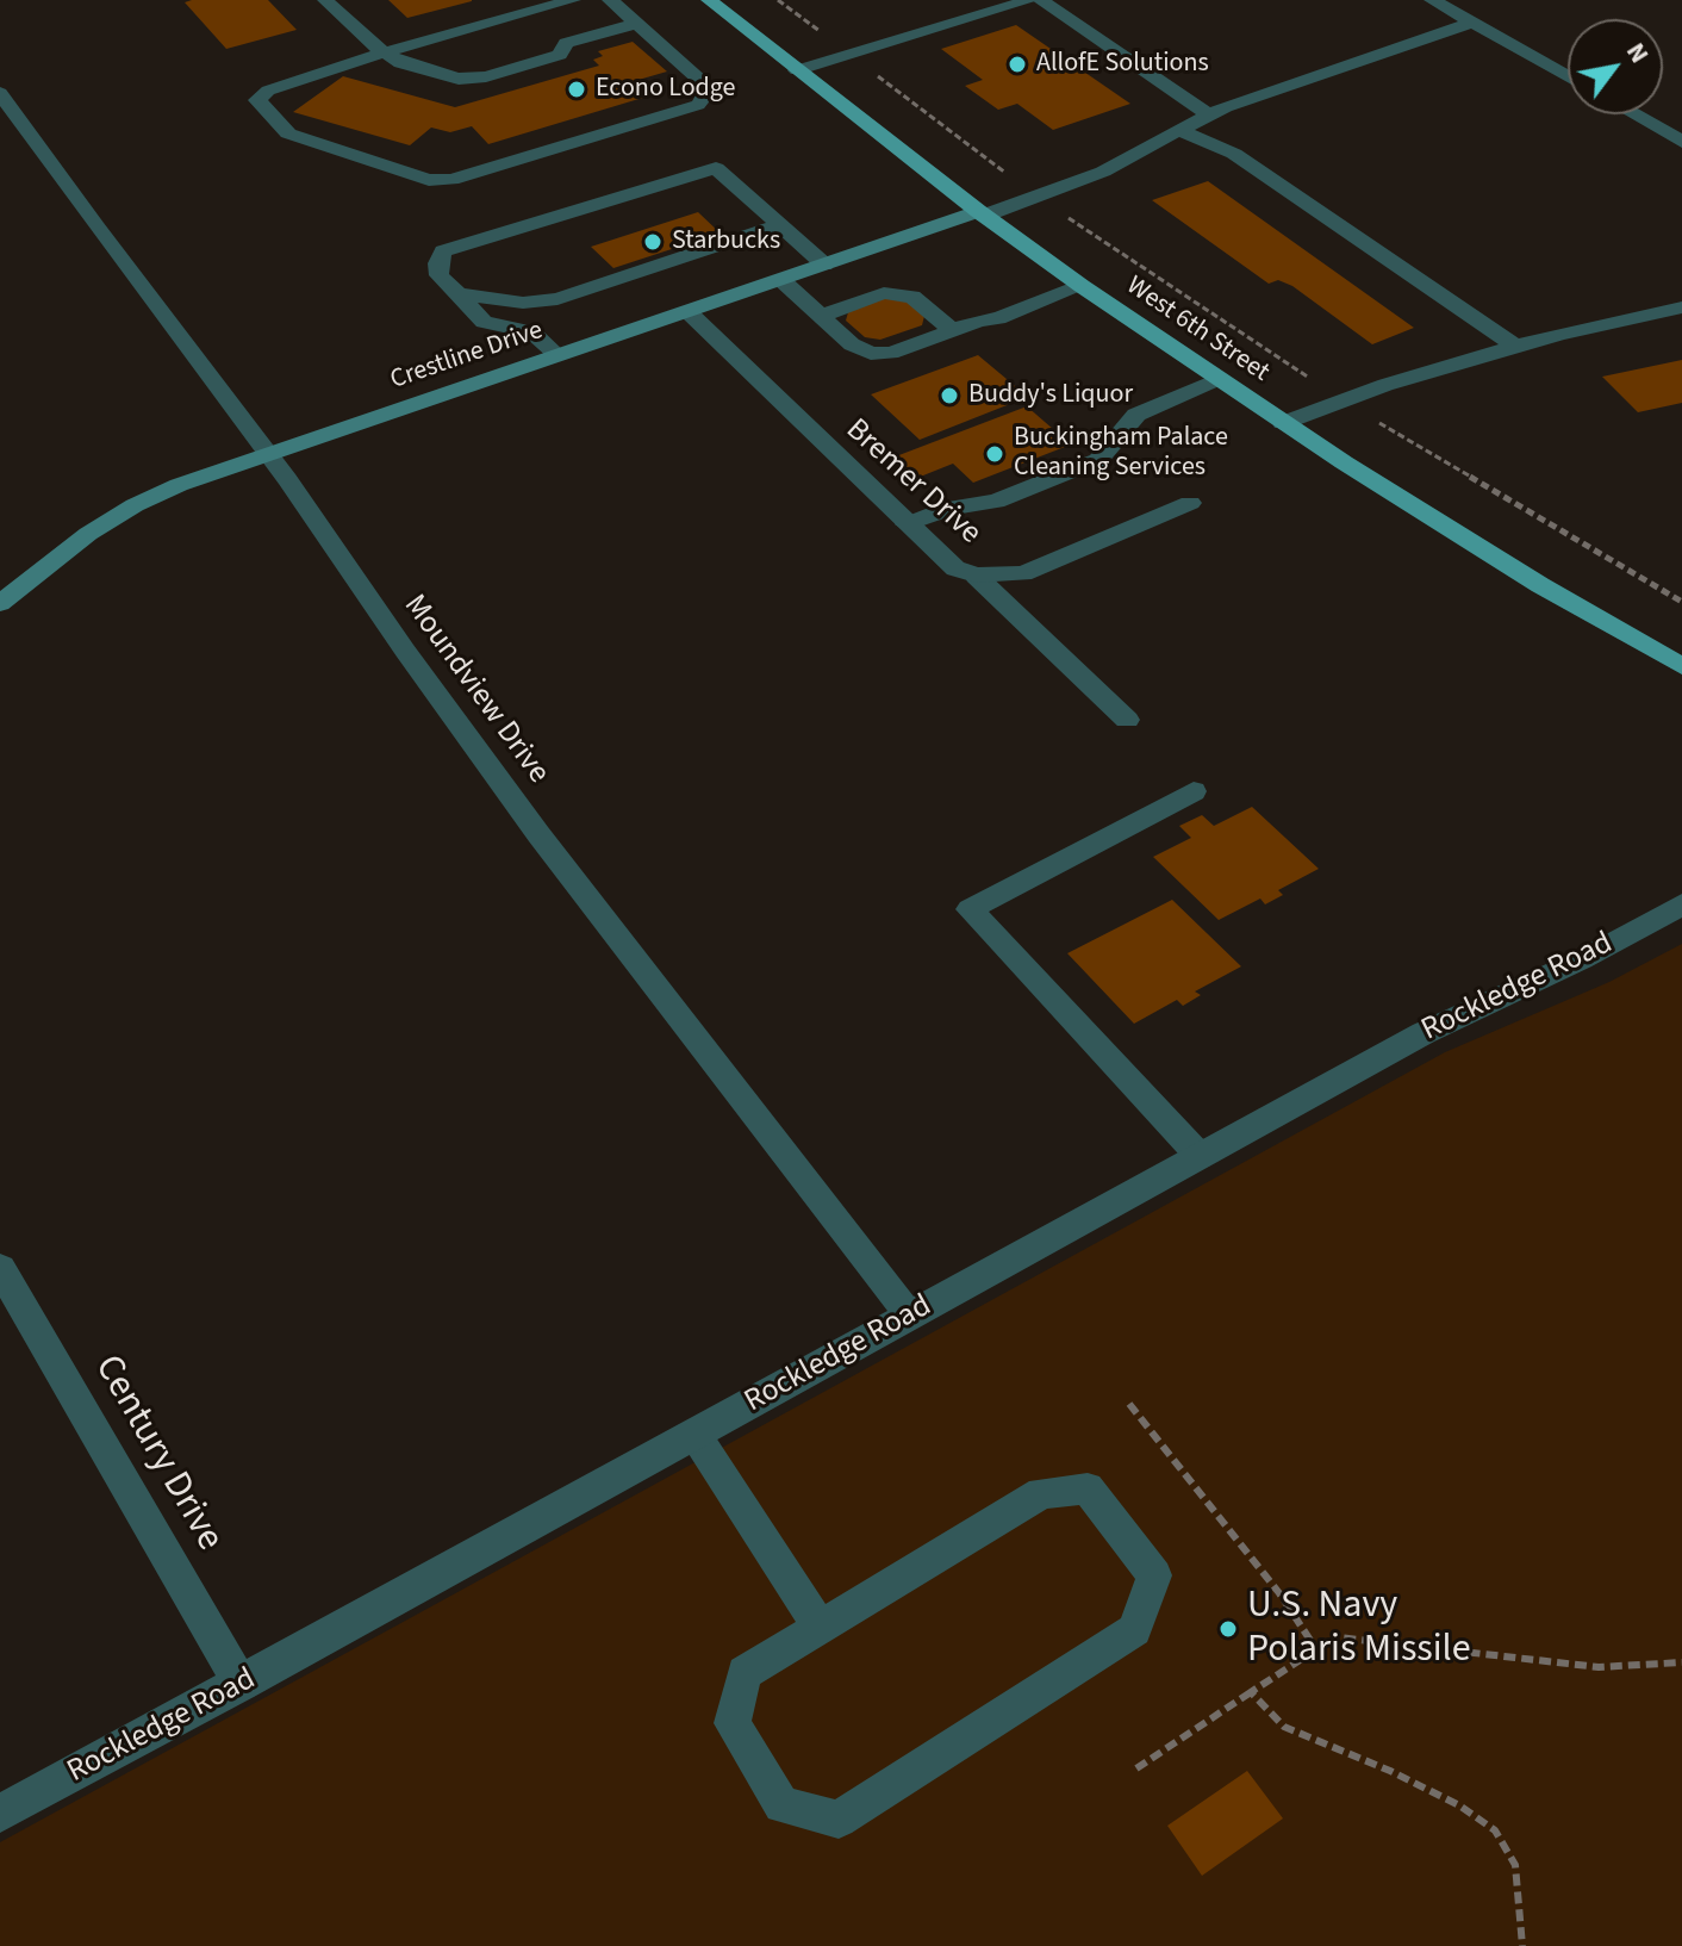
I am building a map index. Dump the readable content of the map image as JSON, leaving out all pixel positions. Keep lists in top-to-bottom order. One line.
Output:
{"streets":{"main road":["West 6th Street"],"street":["Crestline Drive","Bremer Drive","Moundview Drive","Rockledge Road","Century Drive"]},"crossings":[["West 6th Street","Crestline Drive"],["Crestline Drive","Bremer Drive"],["Crestline Drive","Moundview Drive"],["Moundview Drive","Rockledge Road"],["Rockledge Road","Century Drive"]],"places":["AllofE Solutions","Econo Lodge","Starbucks","Buddy's Liquor","Buckingham Palace Cleaning Services","U.S. Navy Polaris Missile"],"north":"top right"}
